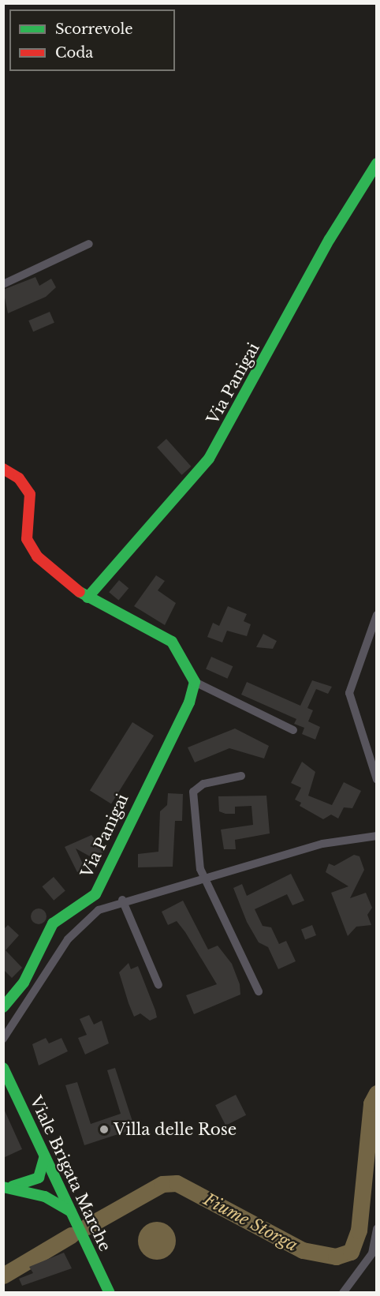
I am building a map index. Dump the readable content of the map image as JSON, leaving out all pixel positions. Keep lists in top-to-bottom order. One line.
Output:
{"streets":{"street":["Via Panigai","Viale Brigata Marche"]},"water":["Fiume Storga"],"places":["Villa delle Rose"],"legend":["Scorrevole","Coda"]}
